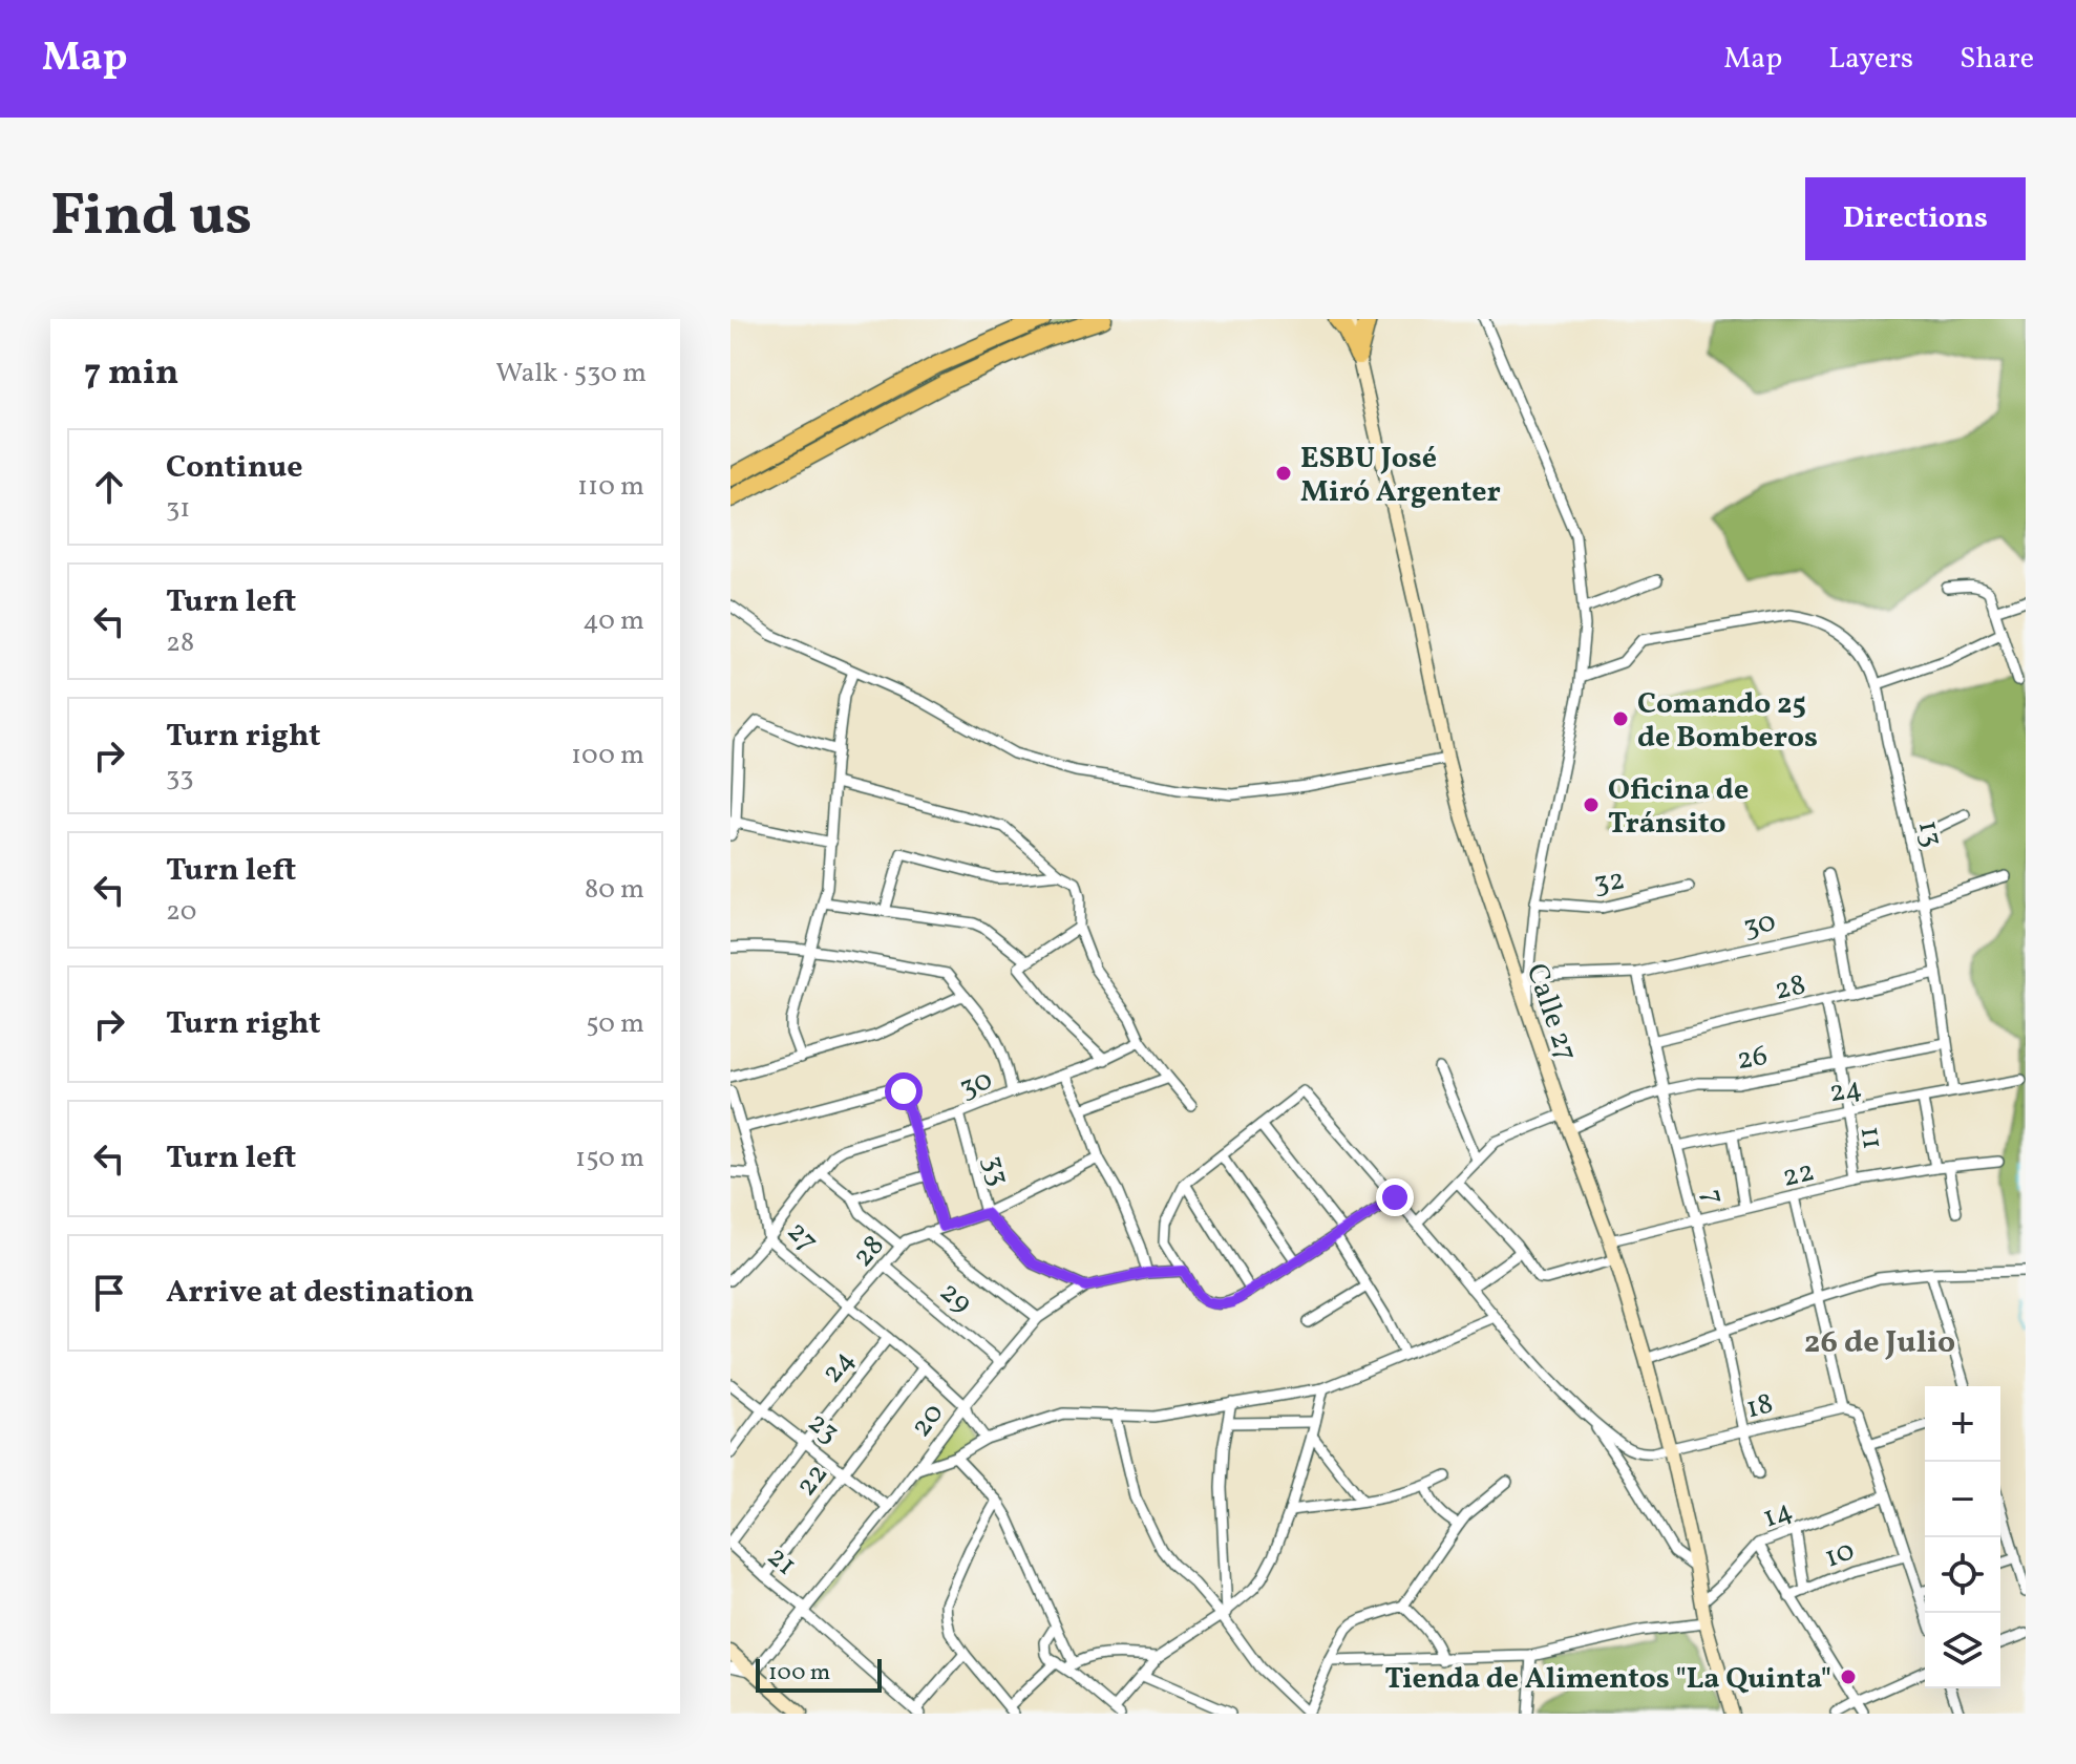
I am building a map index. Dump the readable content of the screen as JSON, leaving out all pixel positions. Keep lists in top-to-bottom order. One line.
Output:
{"streets":{"main road":["Calle 27"],"street":["13","32","30","28","26","24","11","33","22","7","27","29","18","20","23","14","10","21"]},"crossings":[["13","30"],["13","28"],["13","26"],["13","24"],["30","Calle 27"],["30","33"],["30","7"],["30","27"],["28","11"],["28","33"],["28","7"],["28","27"],["28","29"],["28","23"],["Calle 27","26"],["Calle 27","22"],["Calle 27","18"],["Calle 27","14"],["26","11"],["26","7"],["24","11"],["24","7"],["24","27"],["24","23"],["24","21"],["11","22"],["33","20"],["22","7"],["22","27"],["22","23"],["22","21"],["7","18"],["27","20"],["29","20"],["20","23"],["20","21"]],"districts":["26 de Julio"],"places":["ESBU José Miró Argenter","Comando 25 de Bomberos","Oficina de Tránsito","Tienda de Alimentos \"La Quinta\""],"scale_bar":"100 m","page":{"header":"Map","nav":["Map","Layers","Share"],"title":"Find us","buttons":"Directions","heading":["7 min","Walk · 530 m"],"list":[["Continue","31","110 m"],["Turn left","28","40 m"],["Turn right","33","100 m"],["Turn left","20","80 m"],["Turn right","50 m"],["Turn left","150 m"],"Arrive at destination"],"map_buttons":["+","−"],"scale":"100 m"}}
